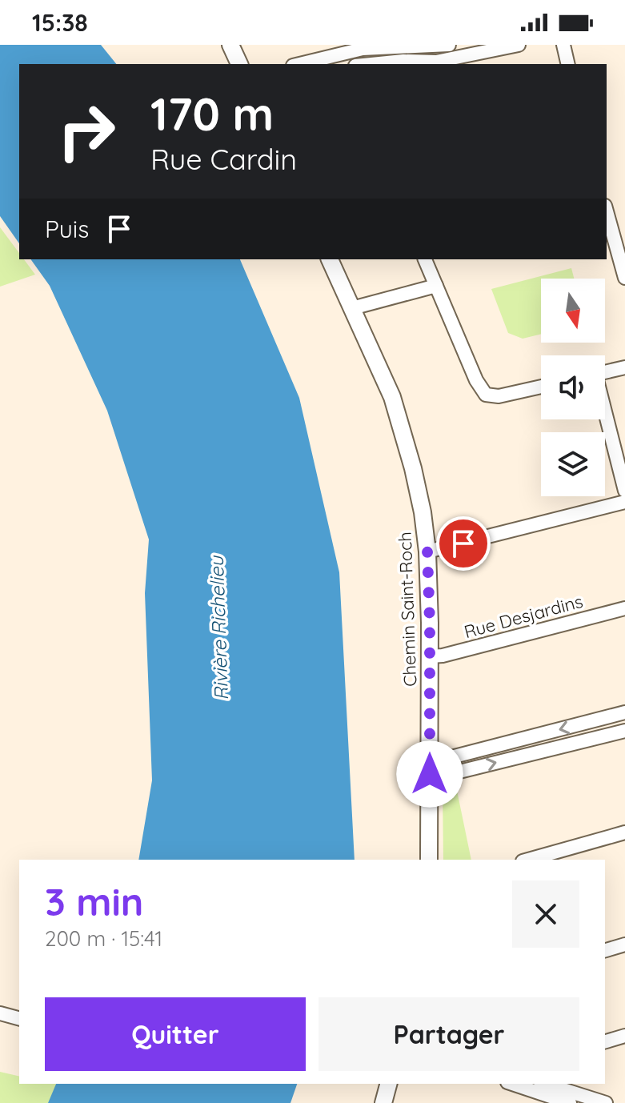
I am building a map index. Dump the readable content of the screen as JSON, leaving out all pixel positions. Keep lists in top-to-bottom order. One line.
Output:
{"streets":{"main road":["Chemin Saint-Roch"],"street":["Rue Desjardins"]},"crossings":[["Chemin Saint-Roch","Rue Desjardins"]],"water":["Rivière Richelieu"],"north":"bottom","page":{"status":"15:38","turn":["170 m","Rue Cardin"],"then":"Puis","heading":["3 min","200 m · 15:41"],"buttons":["Quitter","Partager"]}}
